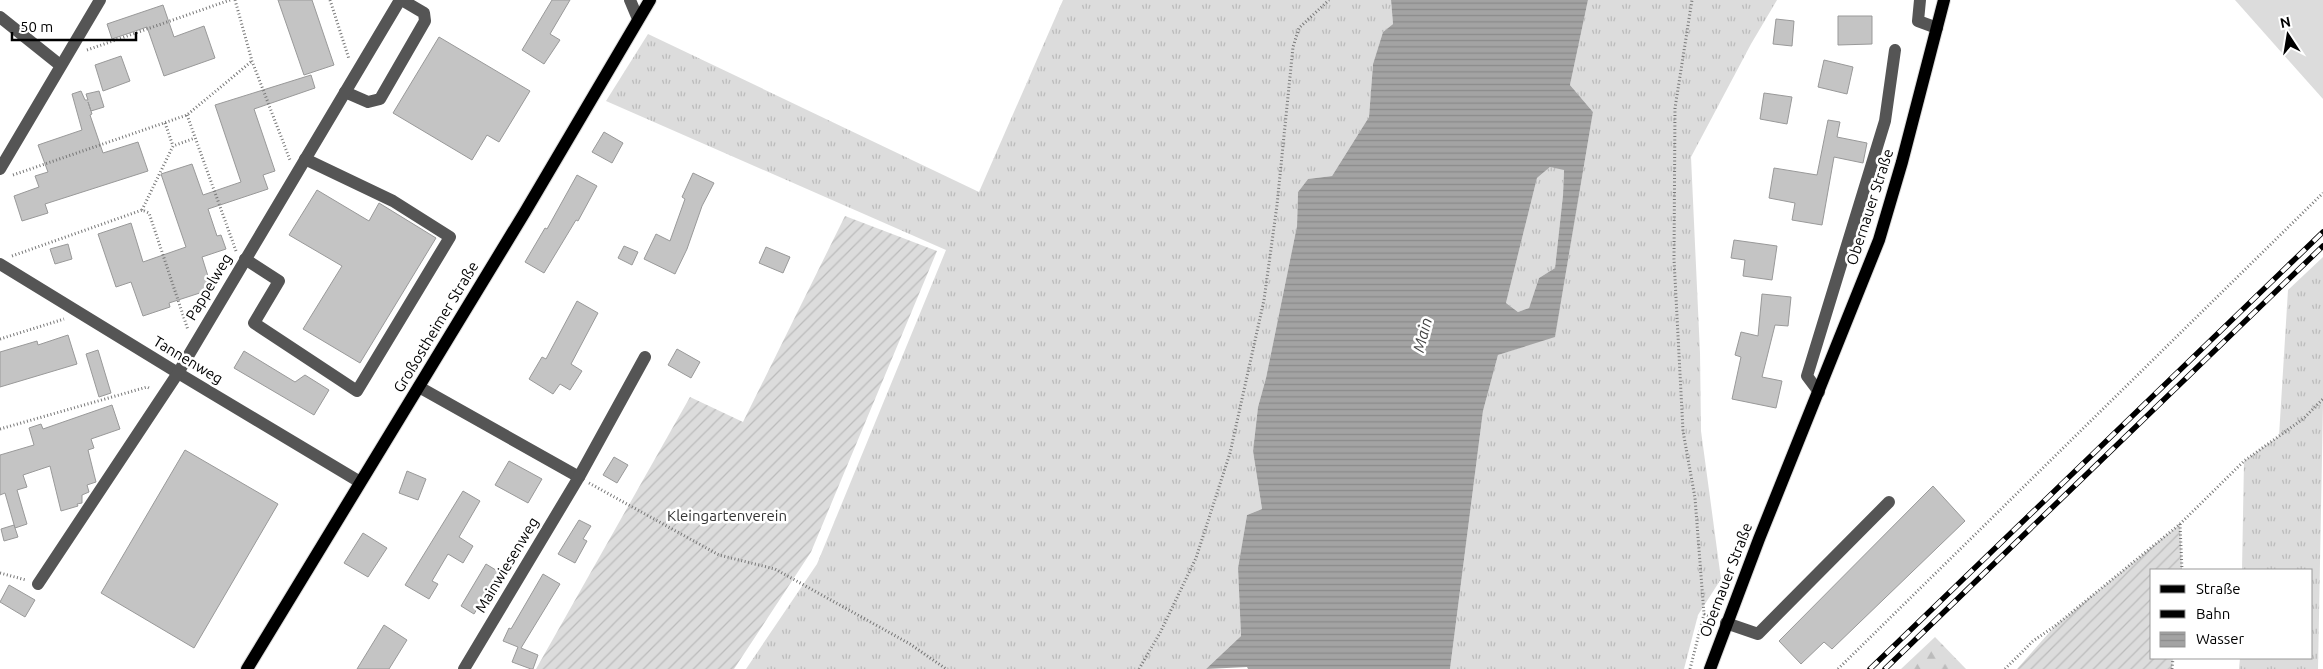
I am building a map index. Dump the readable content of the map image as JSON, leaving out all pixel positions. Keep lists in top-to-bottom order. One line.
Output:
{"streets":{"main road":["Obernauer Straße","Großostheimer Straße"],"street":["Pappelweg","Tannenweg","Mainwiesenweg"]},"crossings":[["Pappelweg","Tannenweg"],["Großostheimer Straße","Tannenweg"]],"water":["Main"],"parks":["Kleingartenverein"],"legend":["Straße","Bahn","Wasser"],"scale_bar":"50 m","north":"top"}
